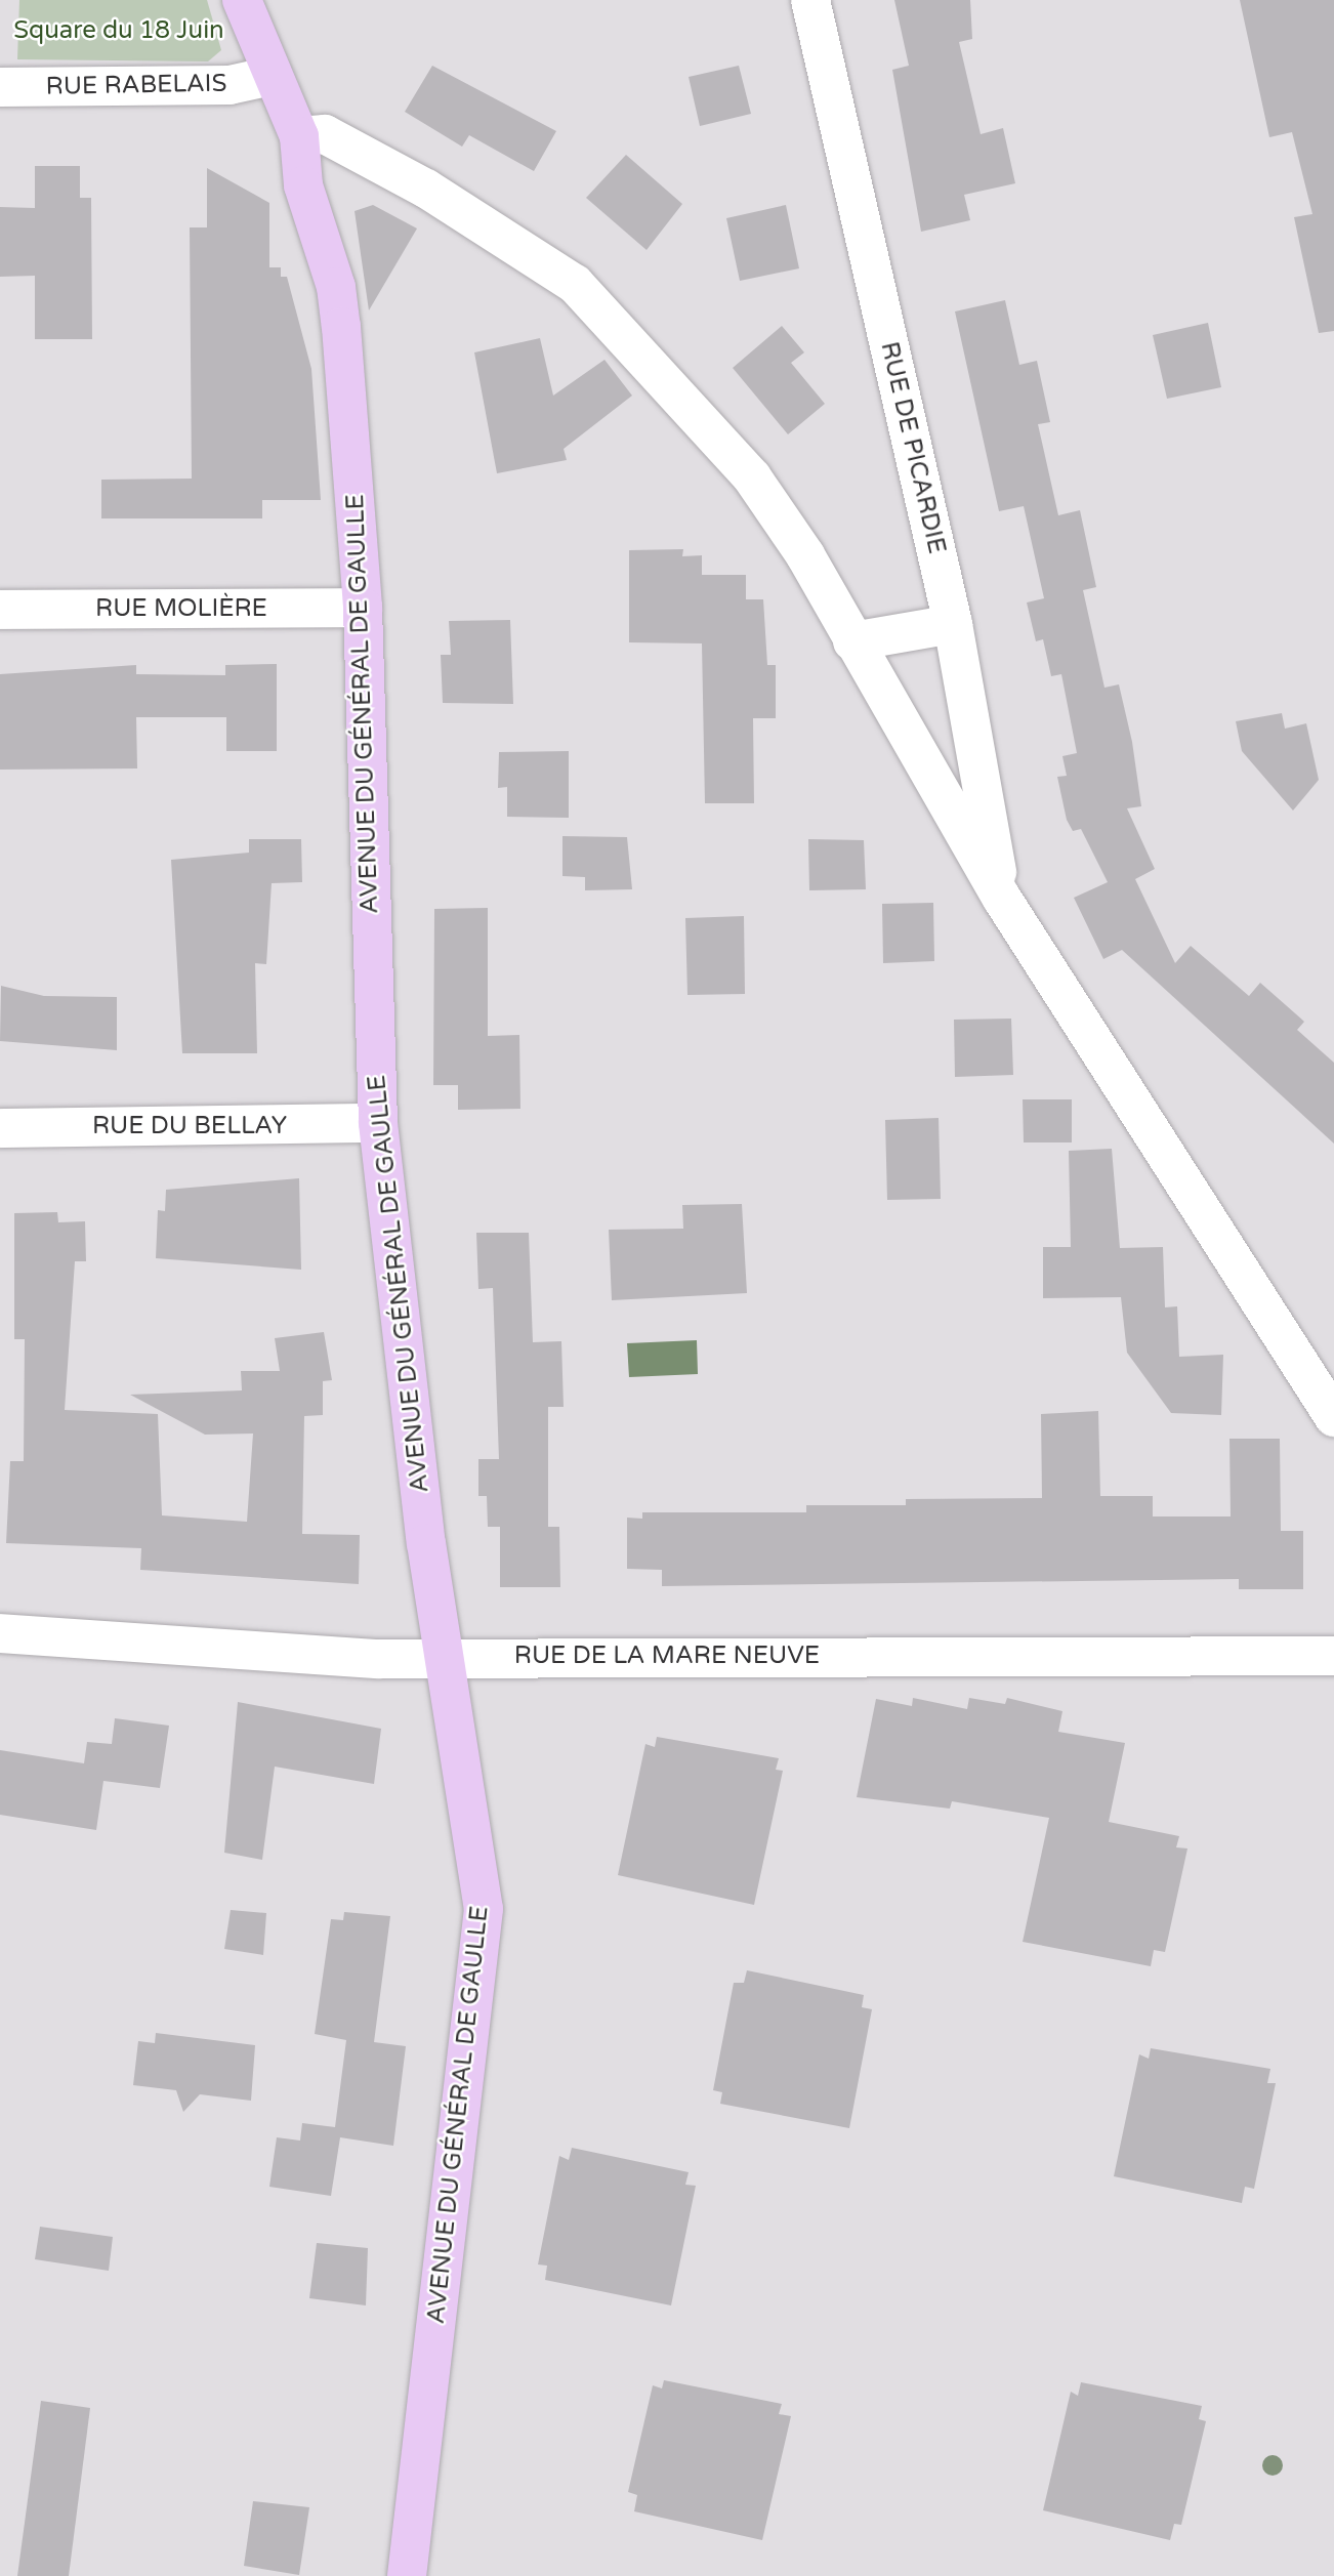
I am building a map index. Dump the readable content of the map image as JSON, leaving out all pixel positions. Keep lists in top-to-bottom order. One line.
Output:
{"streets":{"main road":["AVENUE DU GÉNÉRAL DE GAULLE"],"street":["RUE RABELAIS","RUE DE PICARDIE","RUE MOLIÈRE","RUE DU BELLAY","RUE DE LA MARE NEUVE"]},"crossings":[["RUE RABELAIS","AVENUE DU GÉNÉRAL DE GAULLE"],["RUE MOLIÈRE","AVENUE DU GÉNÉRAL DE GAULLE"],["AVENUE DU GÉNÉRAL DE GAULLE","RUE DU BELLAY"],["AVENUE DU GÉNÉRAL DE GAULLE","RUE DE LA MARE NEUVE"]],"parks":["Square du 18 Juin"]}
